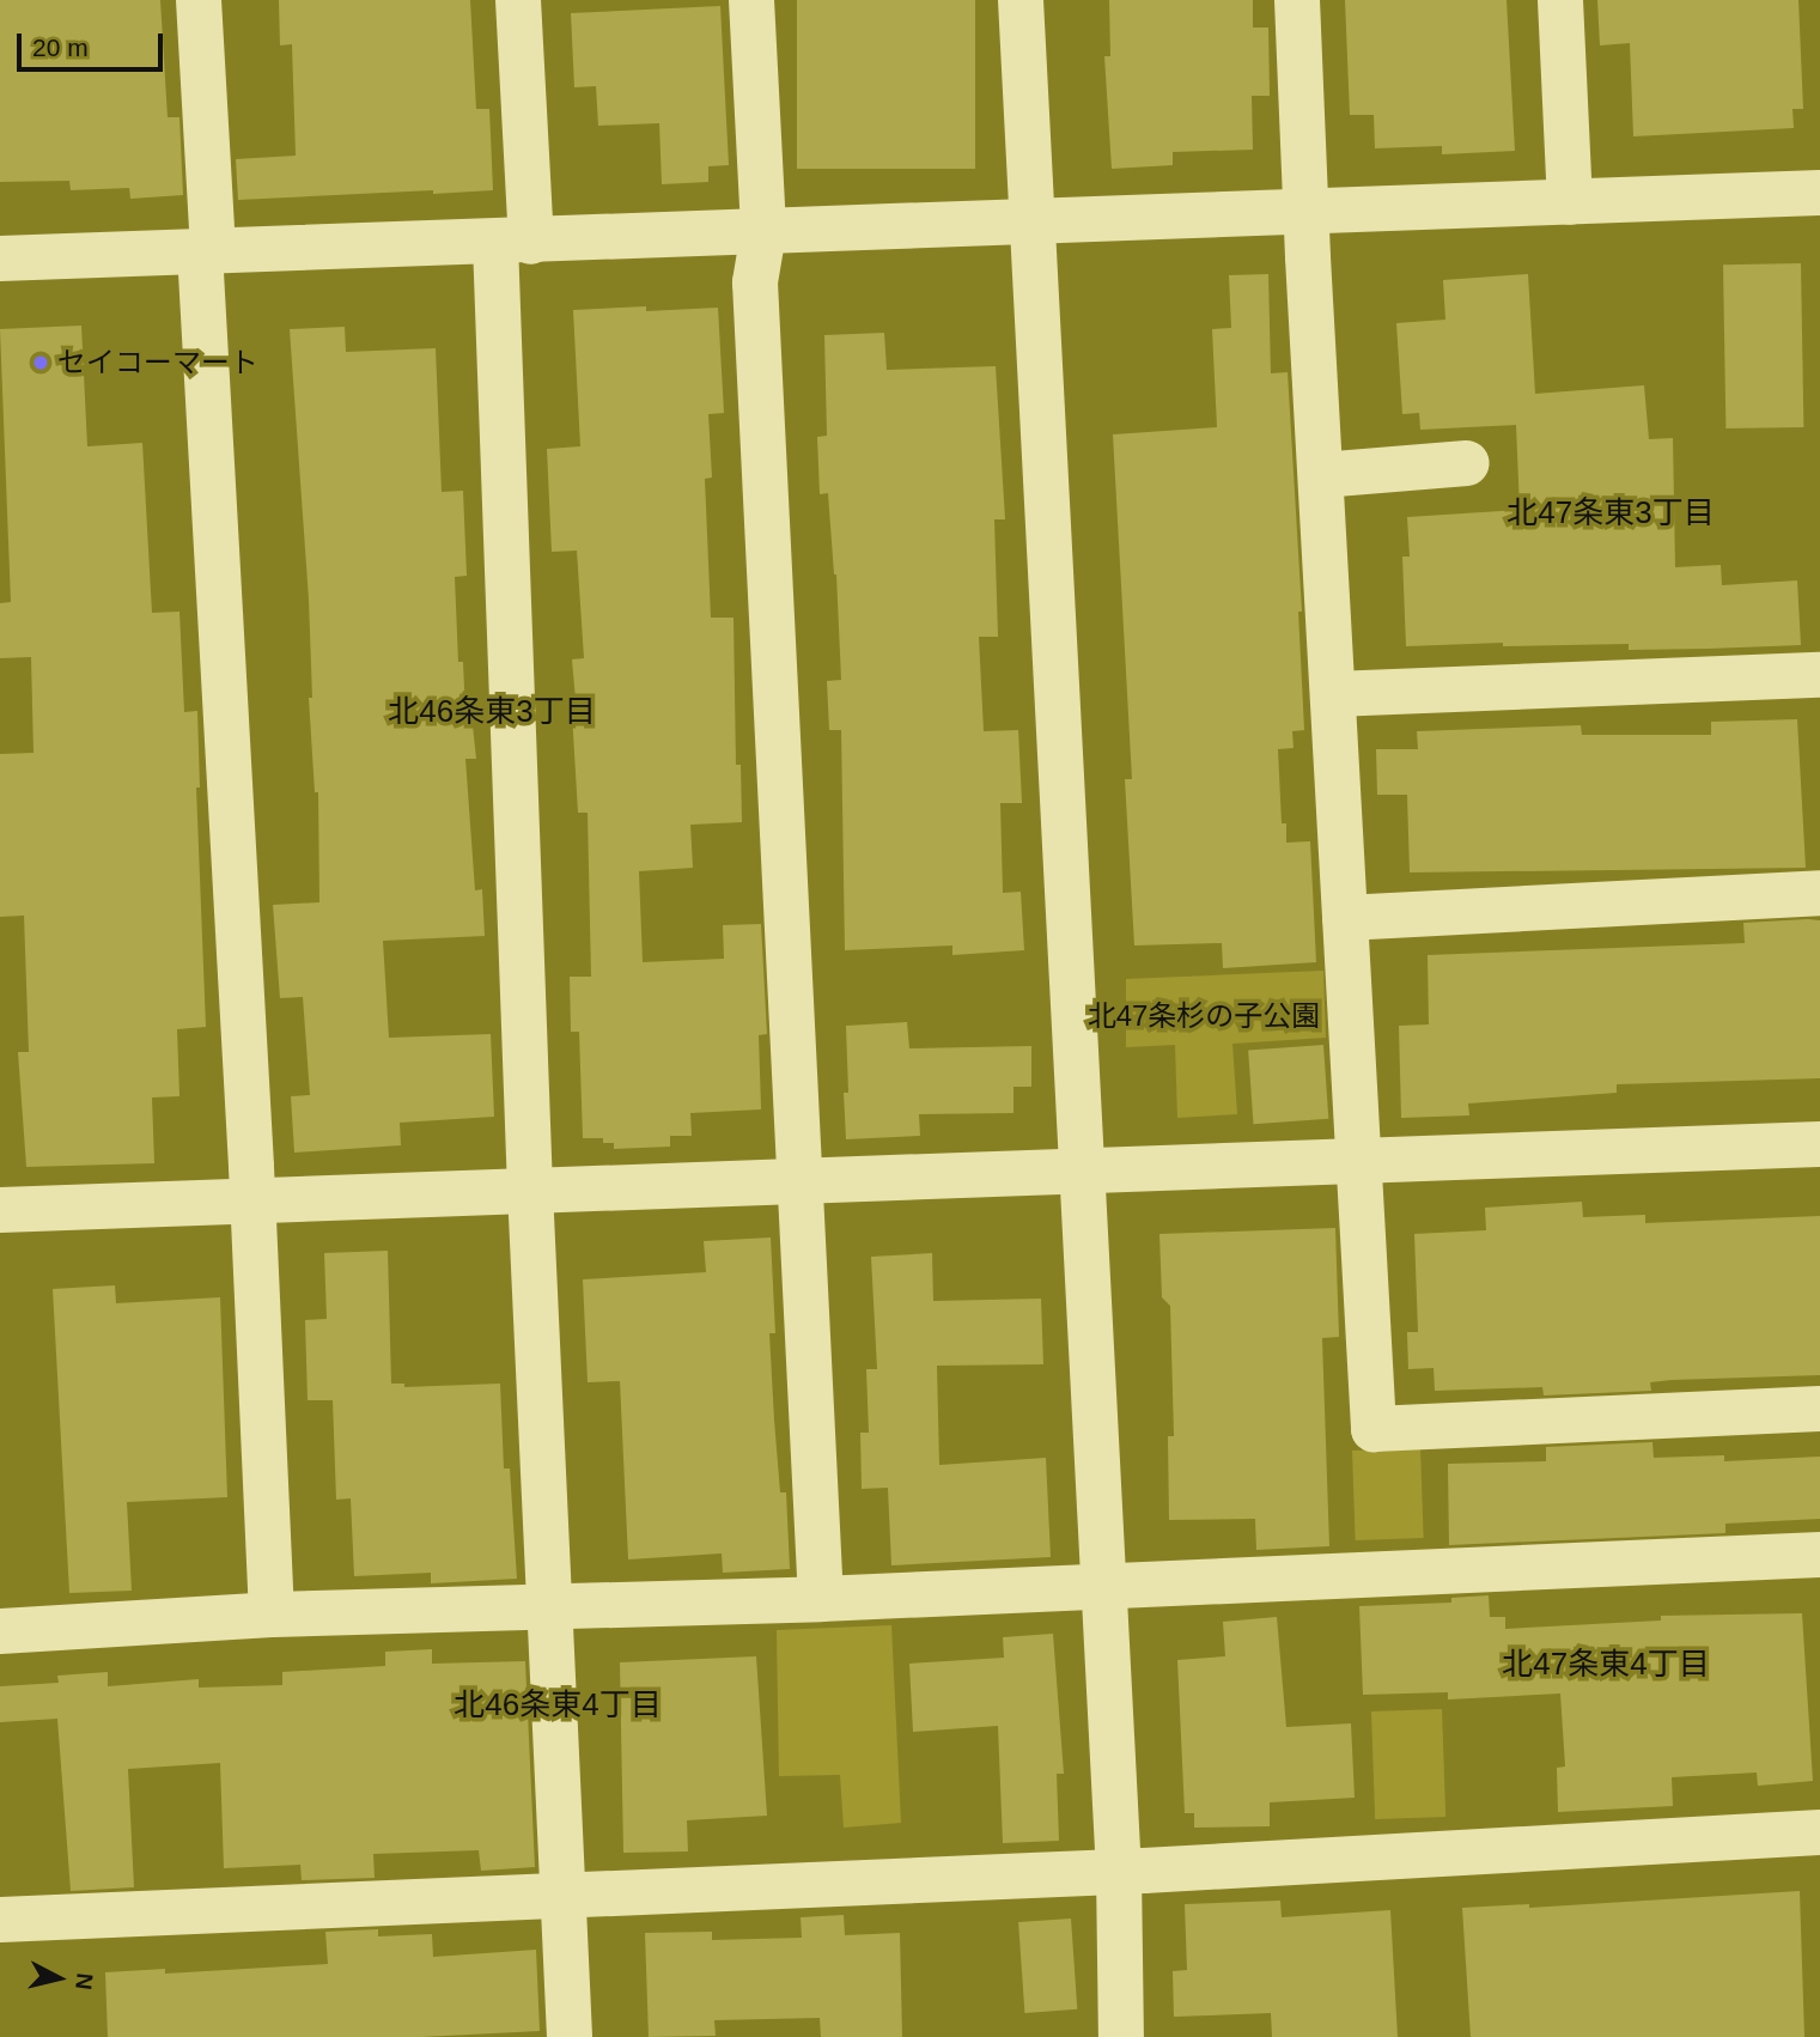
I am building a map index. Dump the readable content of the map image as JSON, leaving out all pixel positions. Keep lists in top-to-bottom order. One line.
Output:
{"districts":["北47条東3丁目","北46条東3丁目","北47条東4丁目","北46条東4丁目"],"parks":["北47条杉の子公園"],"places":["セイコーマート"],"scale_bar":"20 m","north":"right"}
